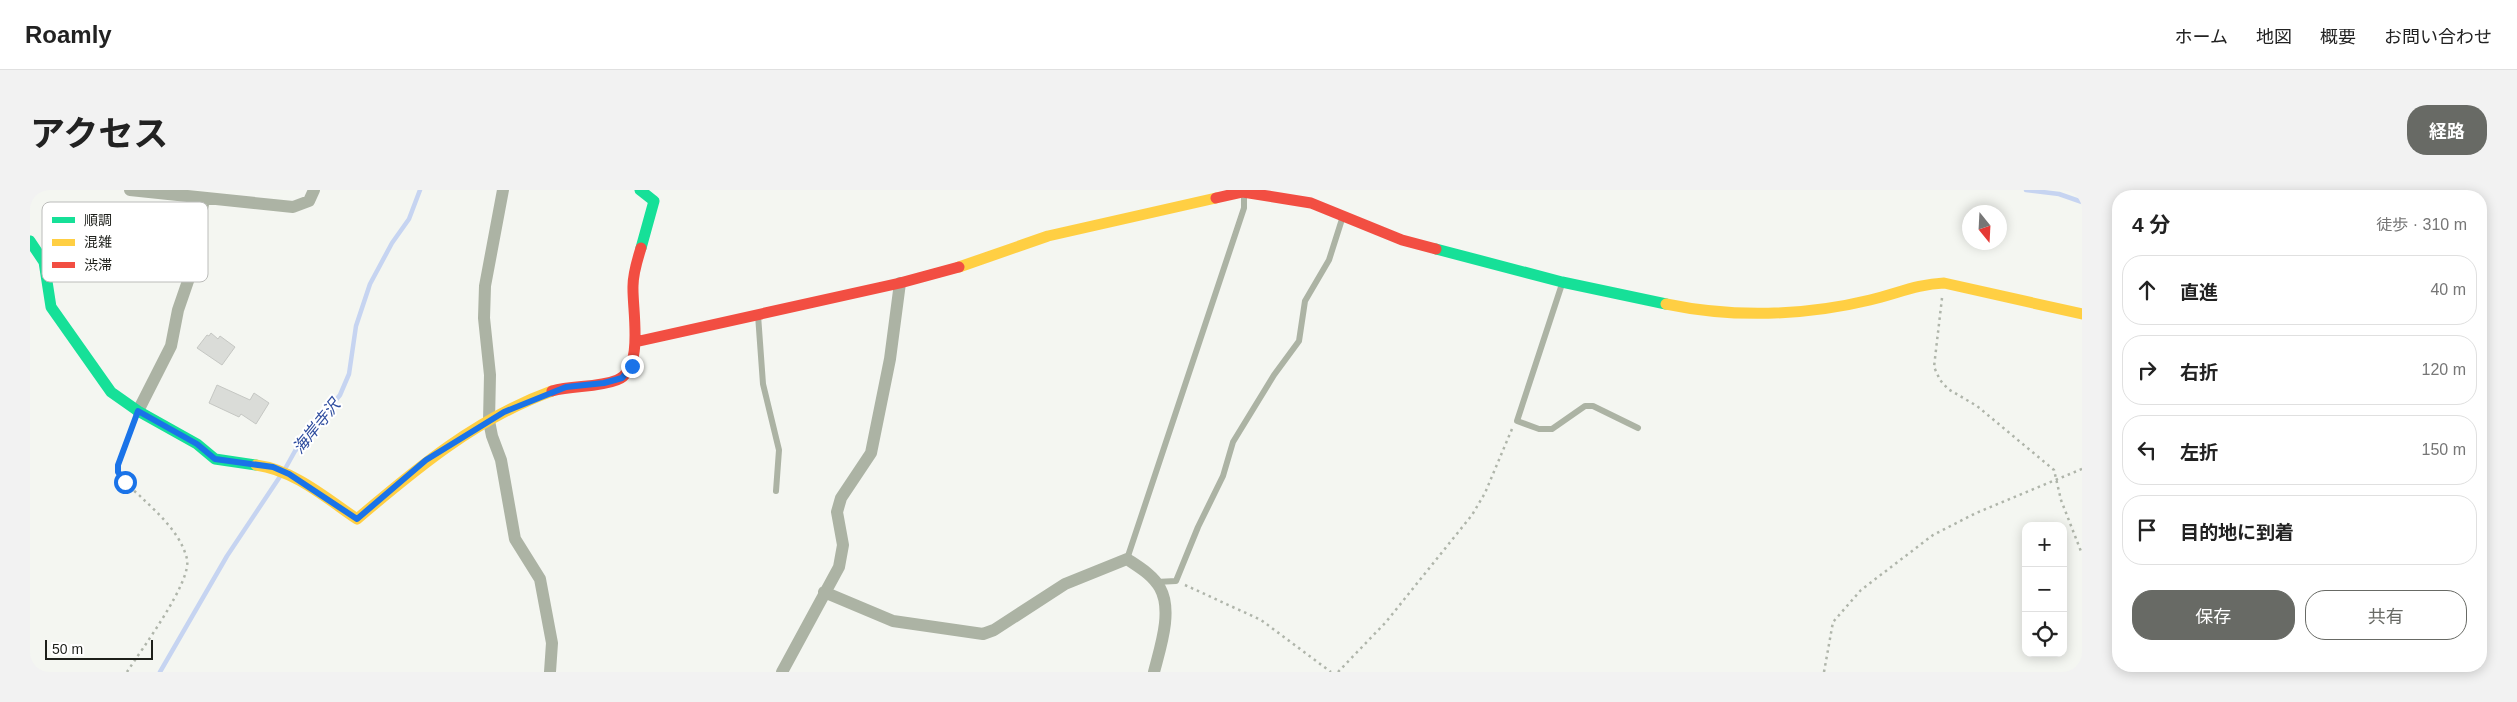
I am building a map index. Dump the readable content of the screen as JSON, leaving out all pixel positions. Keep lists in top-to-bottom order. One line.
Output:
{"water":["海岸寺沢"],"legend":["順調","混雑","渋滞"],"scale_bar":"50 m","north":"bottom","page":{"header":"Roamly","nav":["ホーム","地図","概要","お問い合わせ"],"title":"アクセス","buttons":["経路",["保存","共有"]],"heading":["4 分","徒歩 · 310 m"],"list":[["直進","40 m"],["右折","120 m"],["左折","150 m"],"目的地に到着"],"map_buttons":["+","−"],"scale":"50 m"}}
